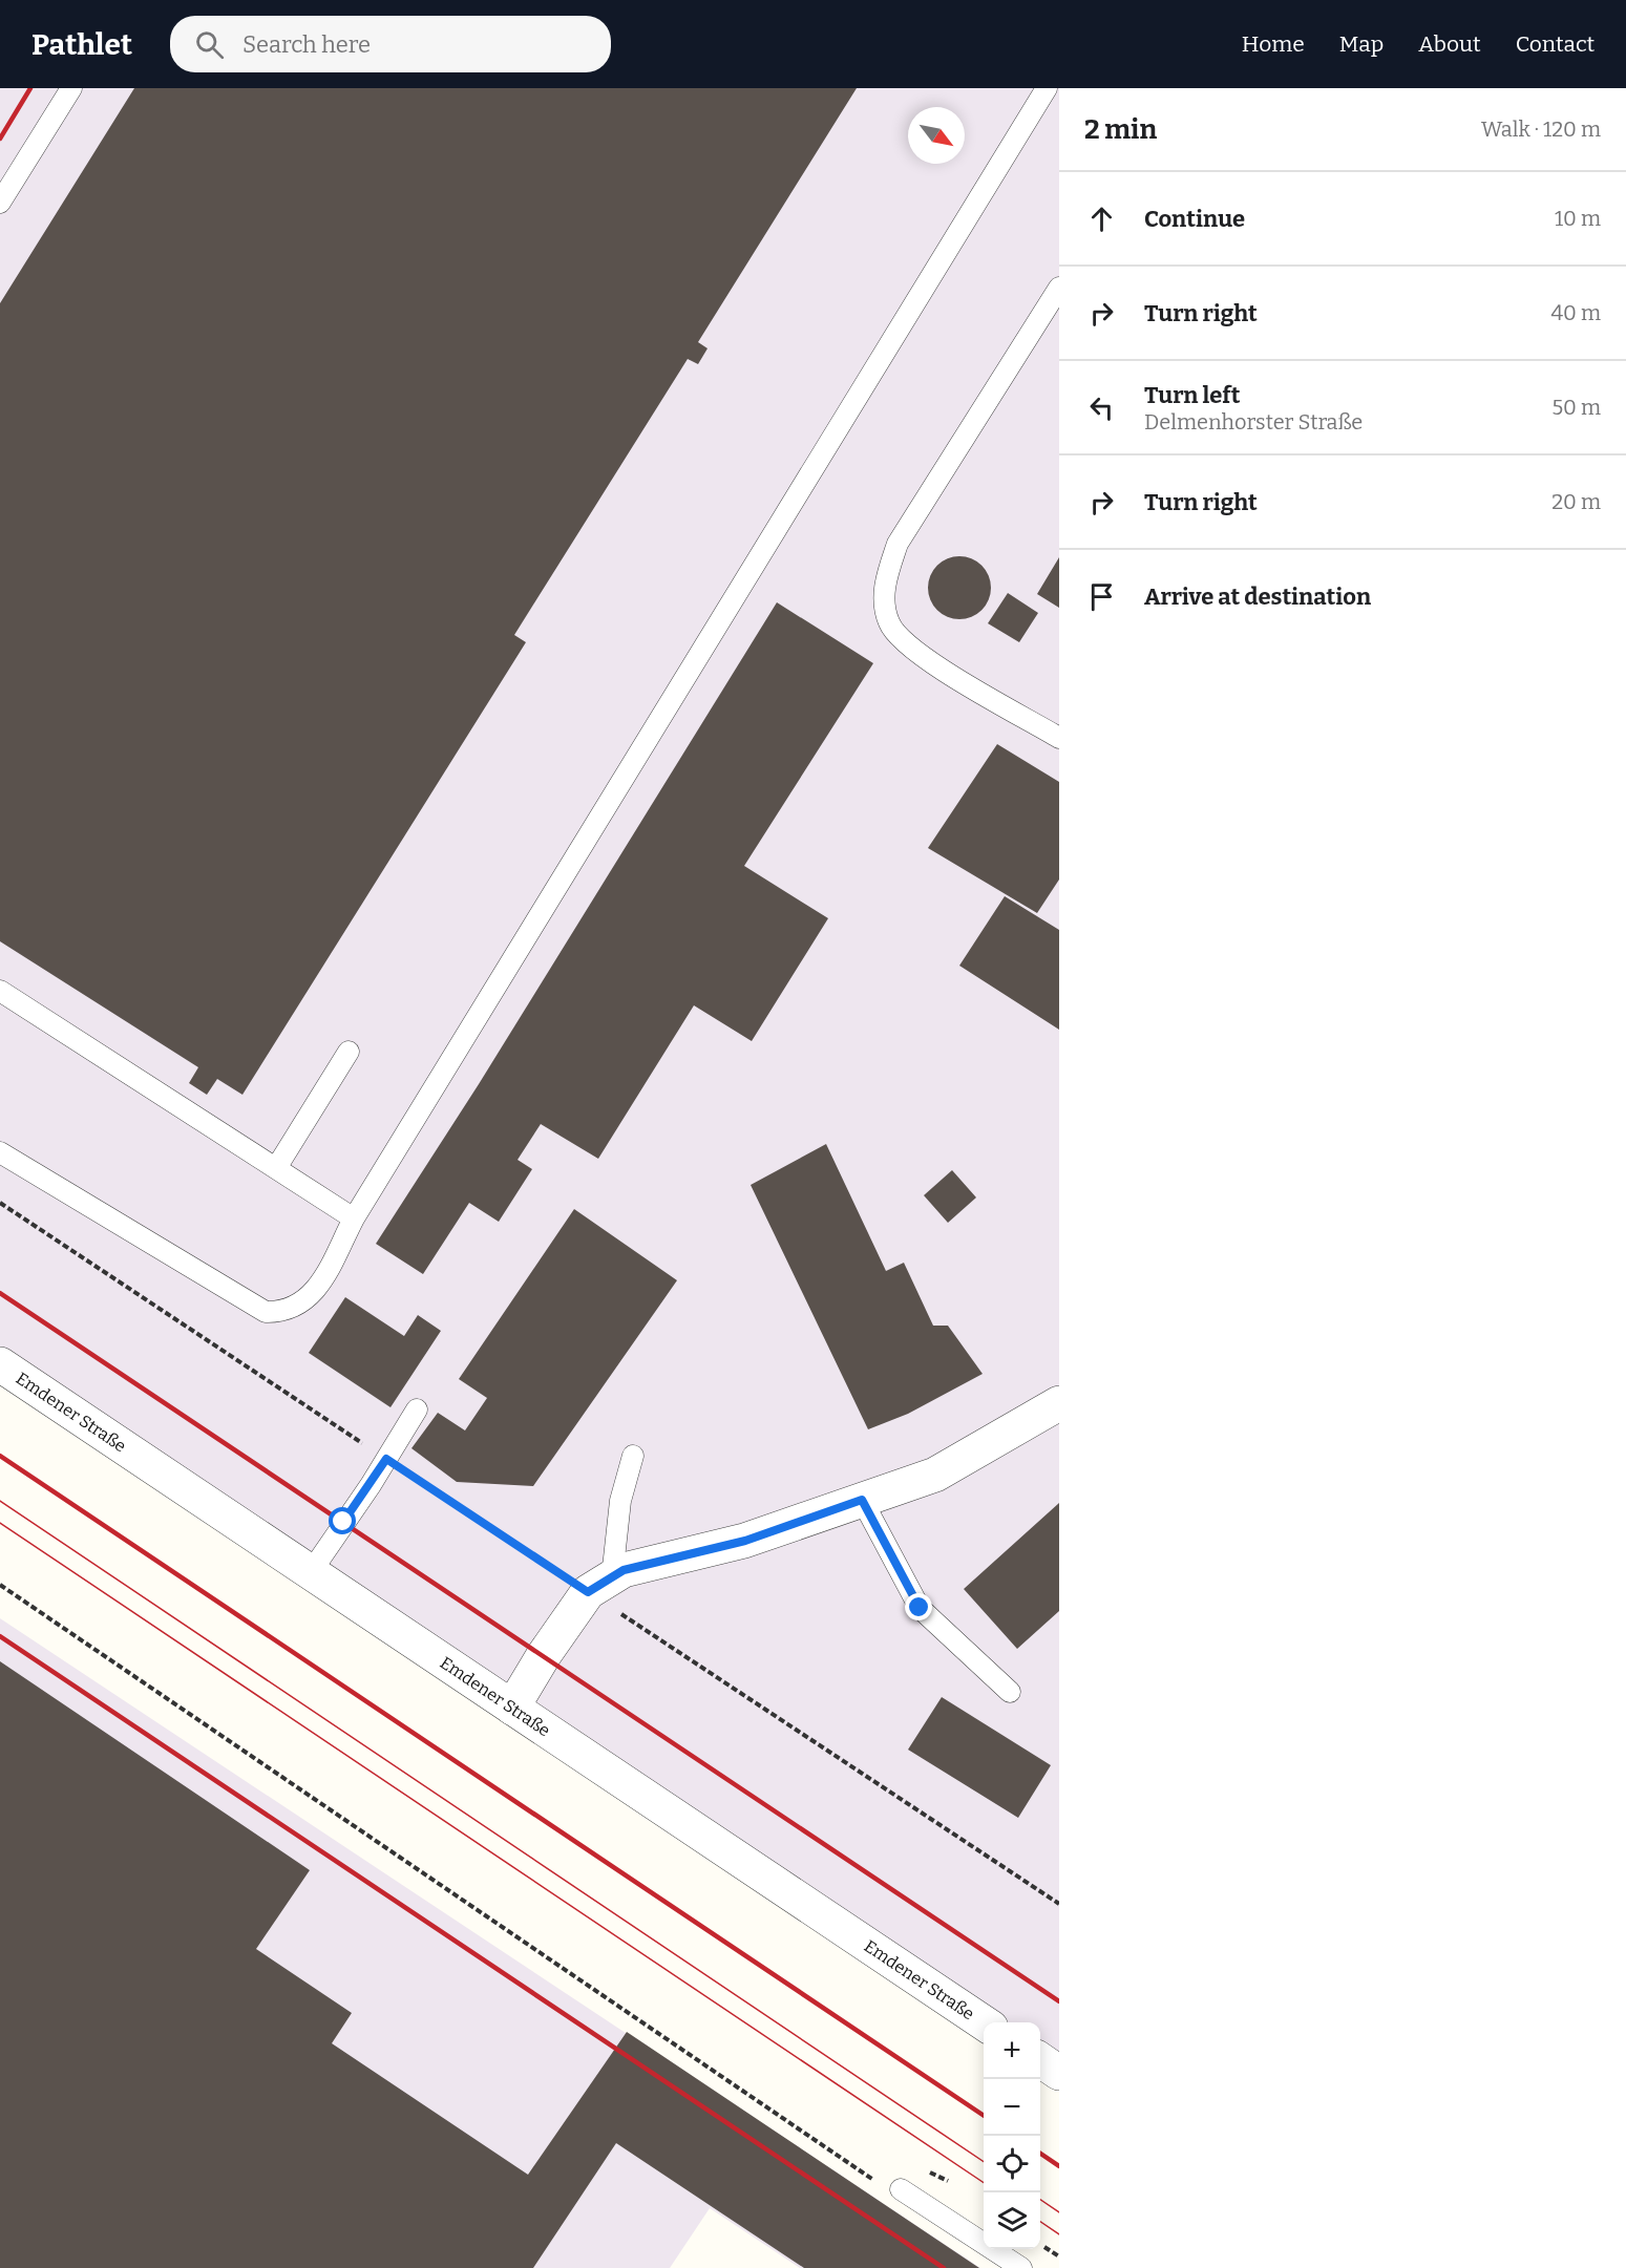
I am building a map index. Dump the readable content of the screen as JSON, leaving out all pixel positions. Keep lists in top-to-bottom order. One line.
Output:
{"streets":{"street":["Emdener Straße"]},"north":"bottom right","page":{"header":"Pathlet","search":"Search here","nav":["Home","Map","About","Contact"],"heading":["2 min","Walk · 120 m"],"list":[["Continue","10 m"],["Turn right","40 m"],["Turn left","Delmenhorster Straße","50 m"],["Turn right","20 m"],"Arrive at destination"],"map_buttons":["+","−"]}}
